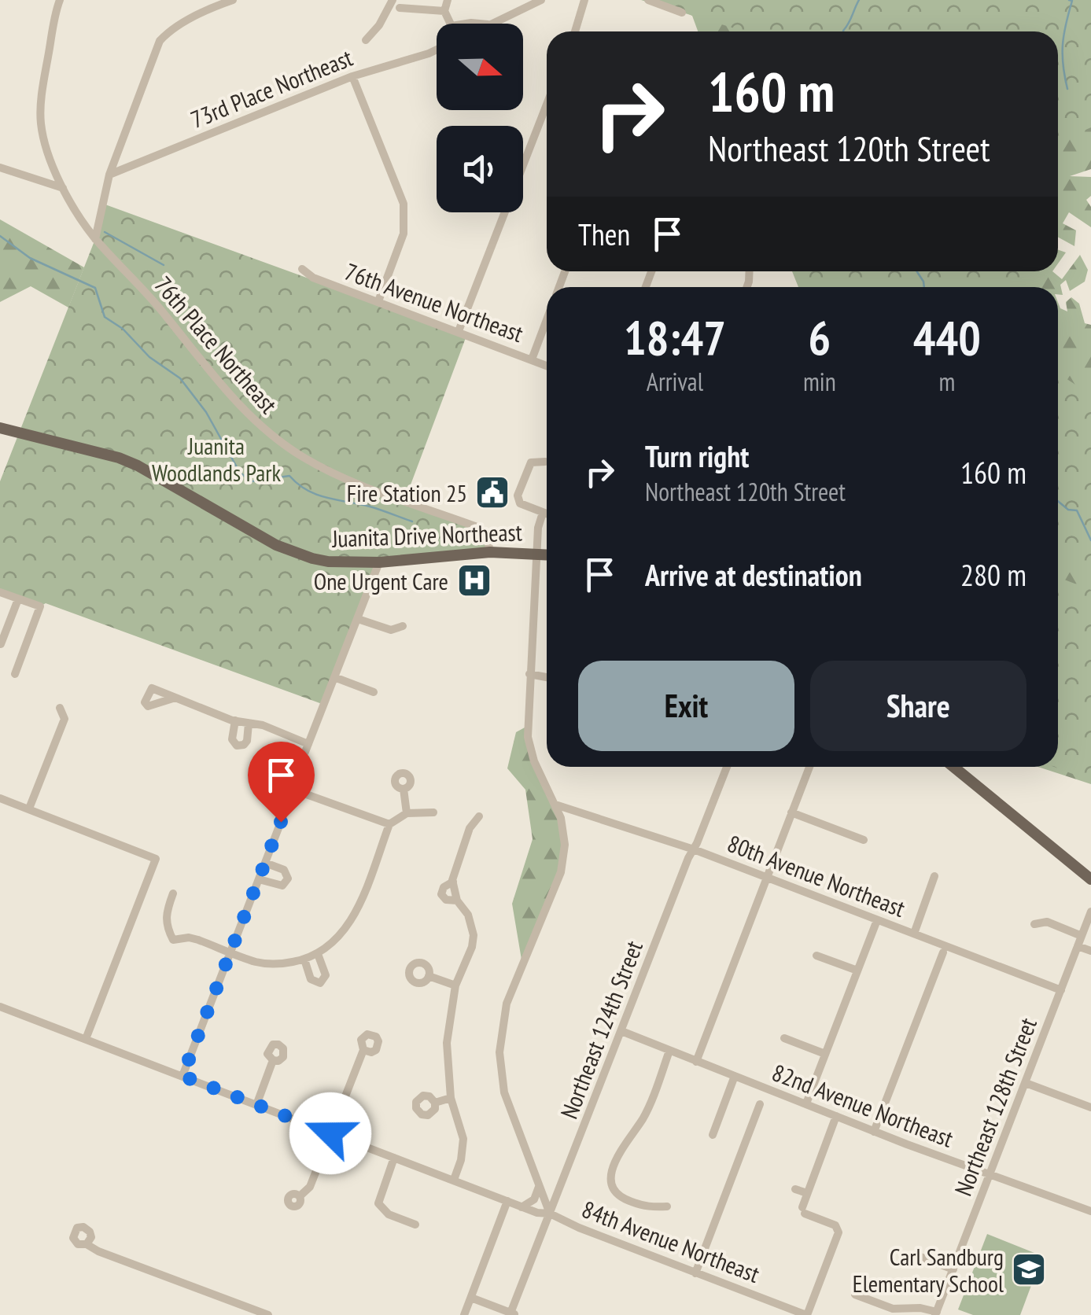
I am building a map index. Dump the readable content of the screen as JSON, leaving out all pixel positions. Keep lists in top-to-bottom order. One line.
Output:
{"streets":{"main road":["Juanita Drive Northeast"],"street":["73rd Place Northeast","76th Avenue Northeast","76th Place Northeast","80th Avenue Northeast","Northeast 124th Street","82nd Avenue Northeast","Northeast 128th Street","84th Avenue Northeast"]},"crossings":[["76th Place Northeast","Juanita Drive Northeast"],["80th Avenue Northeast","Northeast 124th Street"],["80th Avenue Northeast","Northeast 128th Street"],["Northeast 124th Street","82nd Avenue Northeast"],["Northeast 124th Street","84th Avenue Northeast"],["82nd Avenue Northeast","Northeast 128th Street"]],"parks":["Juanita Woodlands Park"],"places":{"public building":["Fire Station 25"],"hospital":["One Urgent Care"],"school or university":["Carl Sandburg Elementary School"]},"north":"right","page":{"turn":["160 m","Northeast 120th Street"],"then":"Then","eta":["18:47","Arrival","6","min","440","m"],"list":[{"name":"Turn right","note":"Northeast 120th Street","value":"160 m"},{"name":"Arrive at destination","value":"280 m"}],"buttons":["Exit","Share"]}}
